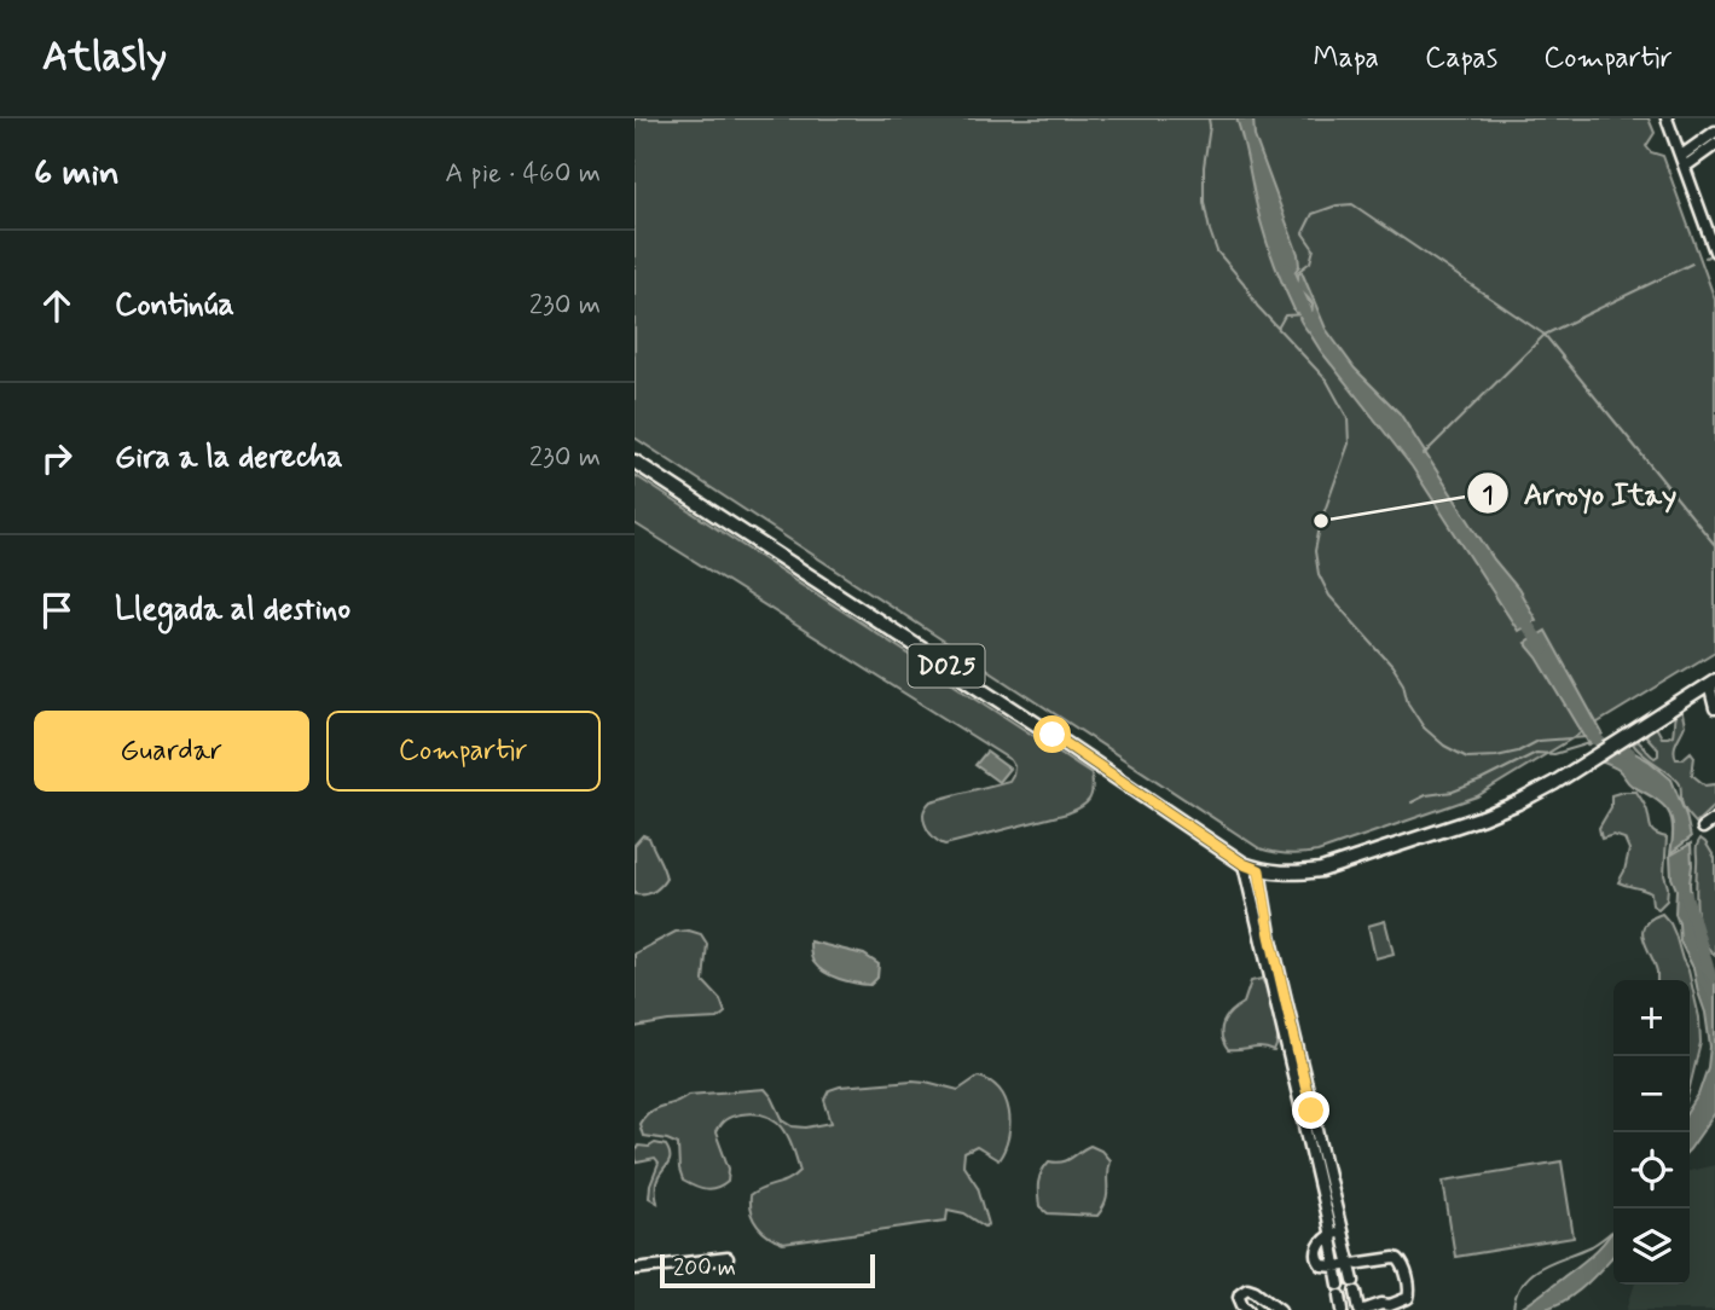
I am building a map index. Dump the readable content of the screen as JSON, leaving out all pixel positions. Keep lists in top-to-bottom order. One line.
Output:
{"streets":{"main road":["D025"]},"places":["Arroyo Itay"],"scale_bar":"200 m","page":{"header":"Atlasly","nav":["Mapa","Capas","Compartir"],"heading":["6 min","A pie · 460 m"],"list":[["Continúa","230 m"],["Gira a la derecha","230 m"],"Llegada al destino"],"buttons":["Guardar","Compartir"],"map_buttons":["+","−"],"scale":"200 m"}}
